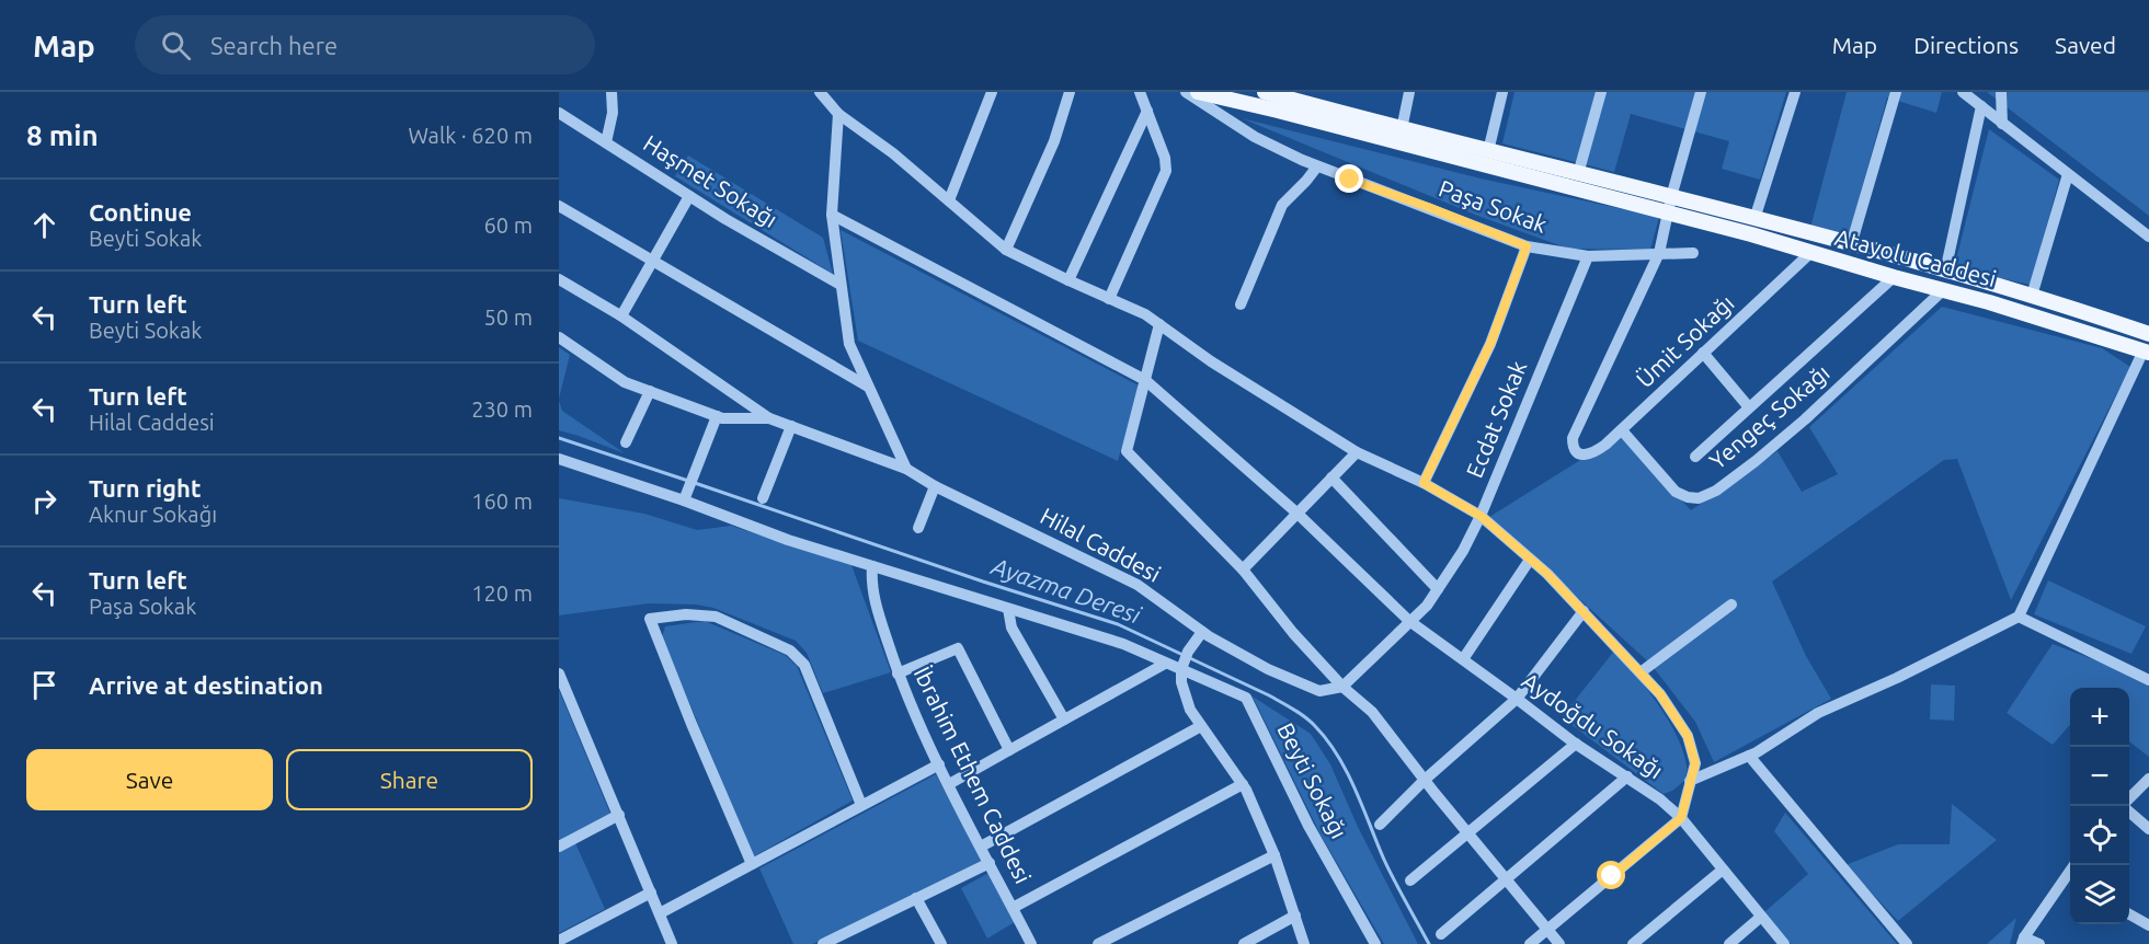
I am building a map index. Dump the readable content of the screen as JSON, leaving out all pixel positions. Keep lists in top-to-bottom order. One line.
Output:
{"streets":{"main road":["Atayolu Caddesi"],"street":["Haşmet Sokağı","Paşa Sokak","Ümit Sokağı","Yengeç Sokağı","Ecdat Sokak","Hilal Caddesi","Aydoğdu Sokağı","İbrahim Ethem Caddesi","Beyti Sokağı"]},"crossings":[["Paşa Sokak","Ümit Sokağı"],["Paşa Sokak","Ecdat Sokak"],["Atayolu Caddesi","Ümit Sokağı"],["Atayolu Caddesi","Yengeç Sokağı"],["Ümit Sokağı","Yengeç Sokağı"],["Ecdat Sokak","Hilal Caddesi"],["Ecdat Sokak","Aydoğdu Sokağı"],["İbrahim Ethem Caddesi","Beyti Sokağı"]],"water":["Ayazma Deresi"],"page":{"header":"Map","search":"Search here","nav":["Map","Directions","Saved"],"heading":["8 min","Walk · 620 m"],"list":[["Continue","Beyti Sokak","60 m"],["Turn left","Beyti Sokak","50 m"],["Turn left","Hilal Caddesi","230 m"],["Turn right","Aknur Sokağı","160 m"],["Turn left","Paşa Sokak","120 m"],"Arrive at destination"],"map_buttons":["+","−"],"buttons":["Save","Share"]}}
